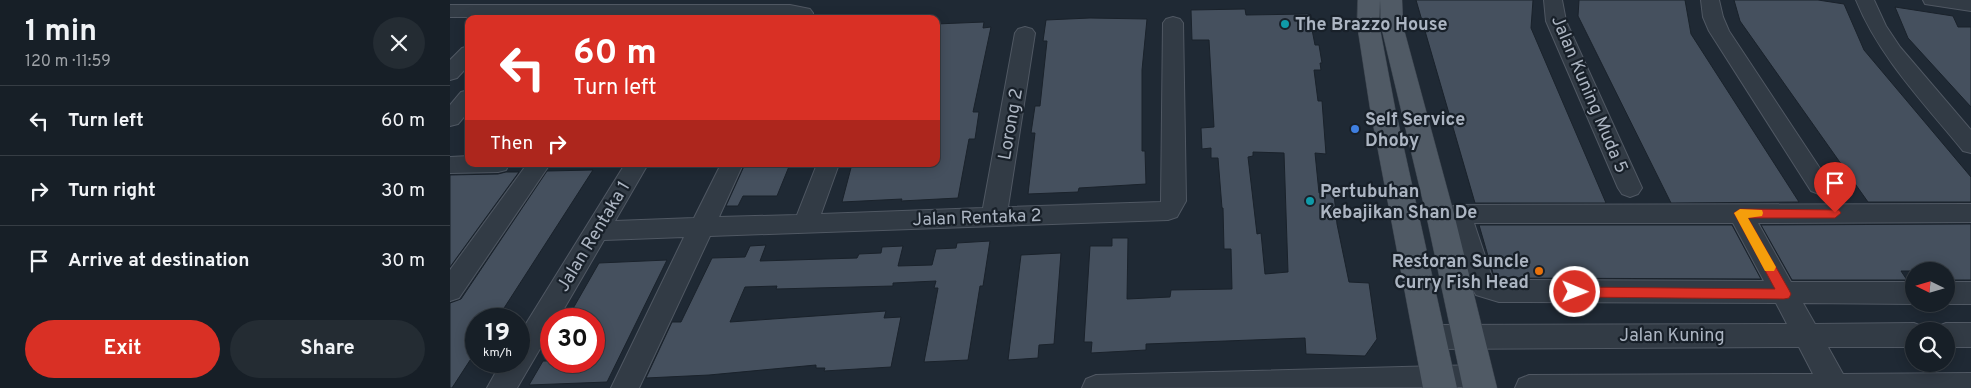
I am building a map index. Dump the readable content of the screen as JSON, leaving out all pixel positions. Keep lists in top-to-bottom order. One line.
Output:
{"streets":{"street":["Jalan Kuning Muda 5","Lorong 2","Jalan Rentaka 2","Jalan Rentaka 1","Jalan Kuning"]},"crossings":[["Lorong 2","Jalan Rentaka 2"],["Jalan Rentaka 2","Jalan Rentaka 1"]],"places":["The Brazzo House","Self Service Dhoby","Pertubuhan Kebajikan Shan De","Restoran Suncle Curry Fish Head"],"north":"left","page":{"heading":["1 min","120 m · 11:59"],"turn":["60 m","Turn left"],"list":[{"name":"Turn left","value":"60 m"},{"name":"Turn right","value":"30 m"},{"name":"Arrive at destination","value":"30 m"}],"then":"Then","speed":"19 km/h","limit":"30","buttons":["Exit","Share"]}}
